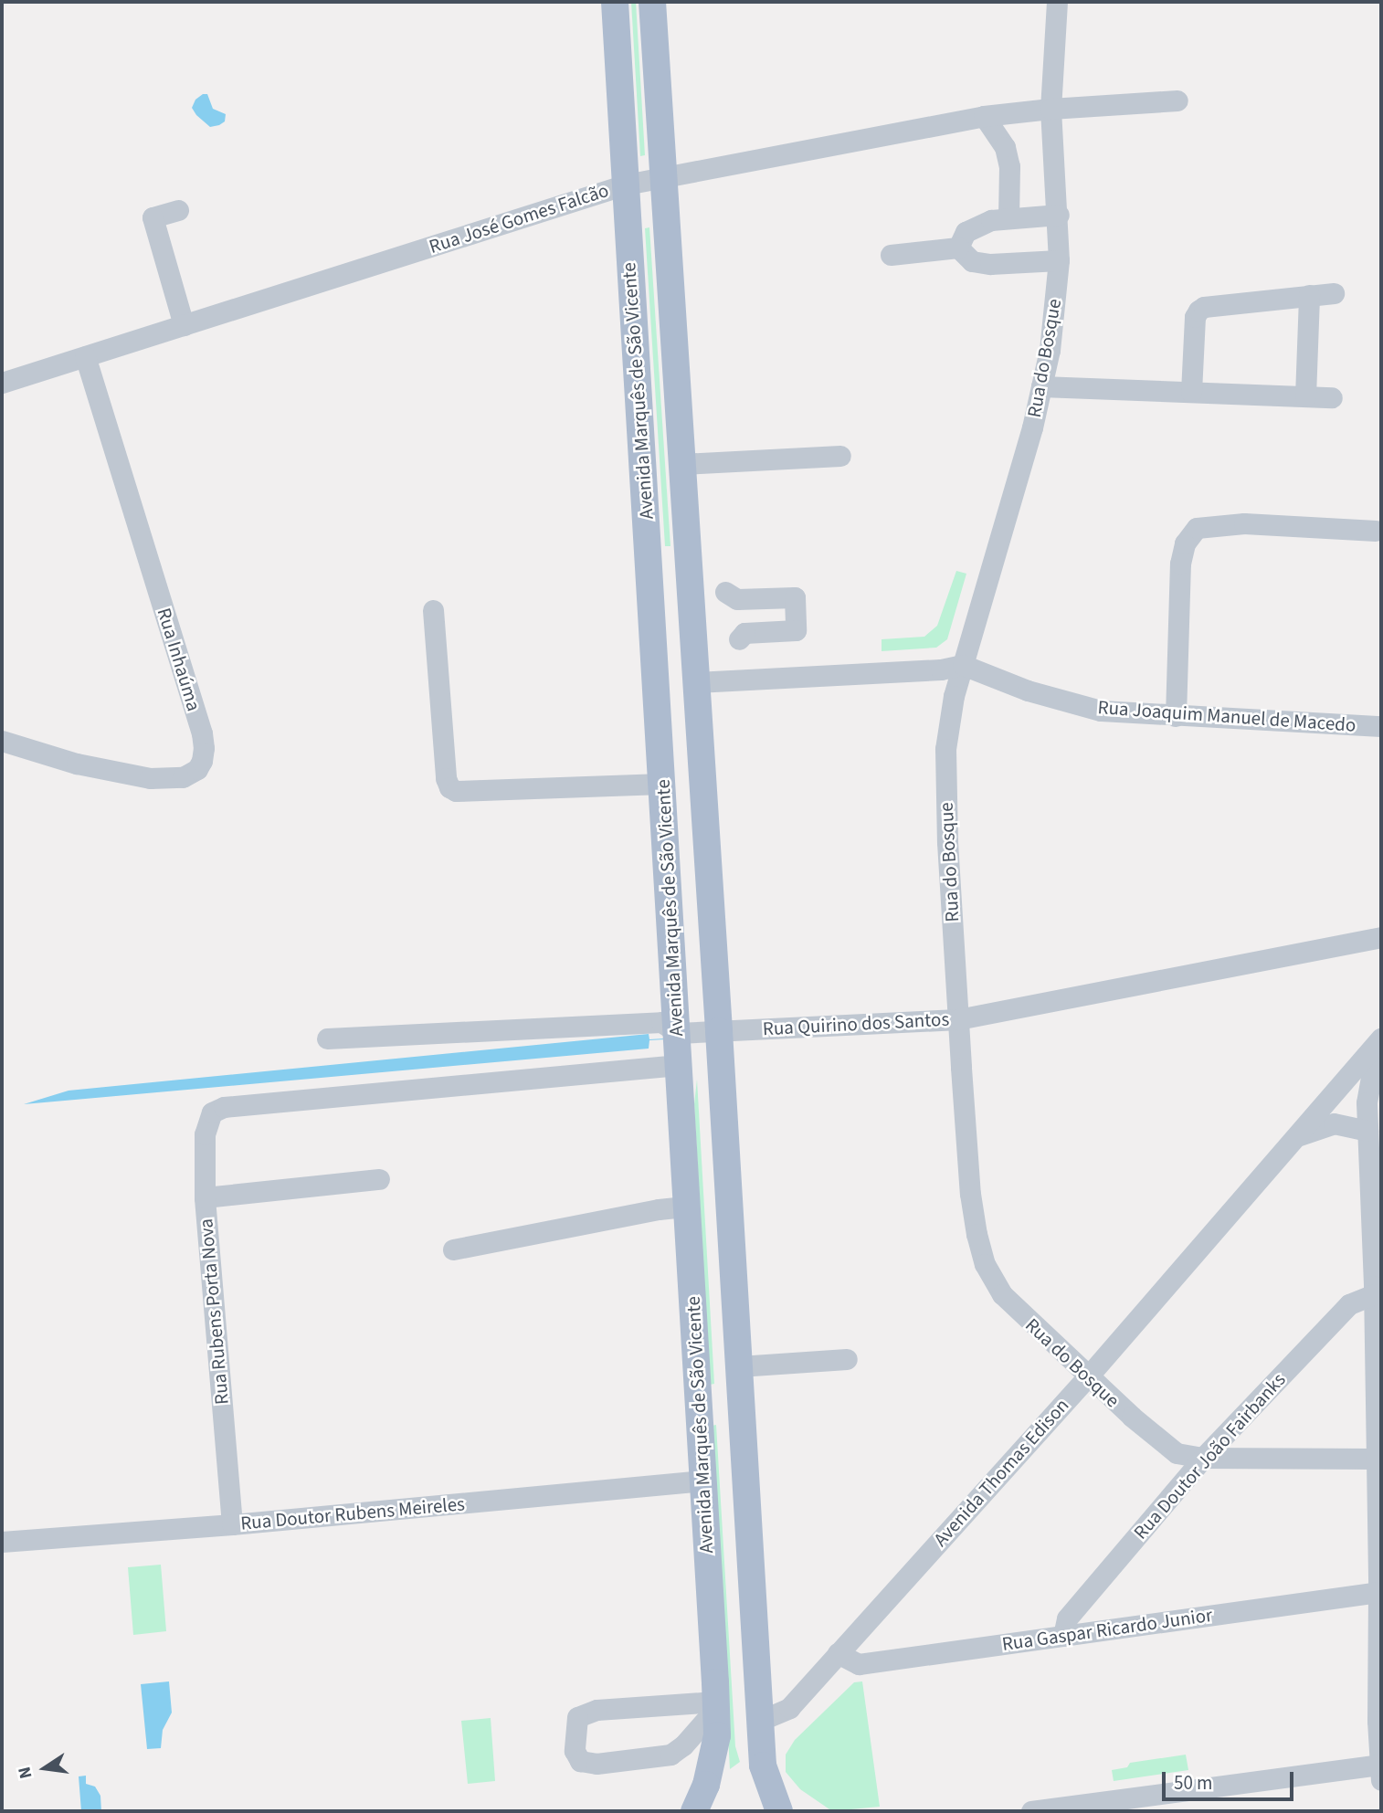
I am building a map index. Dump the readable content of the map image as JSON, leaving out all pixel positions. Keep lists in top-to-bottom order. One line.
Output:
{"streets":{"main road":["Avenida Marquês de São Vicente"],"street":["Rua José Gomes Falcão","Rua do Bosque","Rua Inhaúma","Rua Joaquim Manuel de Macedo","Rua Quirino dos Santos","Rua Rubens Porta Nova","Rua Doutor João Fairbanks","Avenida Thomas Edison","Rua Doutor Rubens Meireles","Rua Gaspar Ricardo Junior"]},"crossings":[["Rua José Gomes Falcão","Rua do Bosque"],["Rua José Gomes Falcão","Avenida Marquês de São Vicente"],["Rua José Gomes Falcão","Rua Inhaúma"],["Rua do Bosque","Rua Joaquim Manuel de Macedo"],["Rua do Bosque","Rua Quirino dos Santos"],["Rua do Bosque","Rua Doutor João Fairbanks"],["Rua do Bosque","Avenida Thomas Edison"],["Avenida Marquês de São Vicente","Rua Joaquim Manuel de Macedo"],["Avenida Marquês de São Vicente","Rua Quirino dos Santos"],["Avenida Marquês de São Vicente","Rua Rubens Porta Nova"],["Avenida Marquês de São Vicente","Avenida Thomas Edison"],["Avenida Marquês de São Vicente","Rua Doutor Rubens Meireles"],["Rua Rubens Porta Nova","Rua Doutor Rubens Meireles"],["Rua Doutor João Fairbanks","Rua Gaspar Ricardo Junior"],["Avenida Thomas Edison","Rua Gaspar Ricardo Junior"]],"scale_bar":"50 m","north":"left"}
